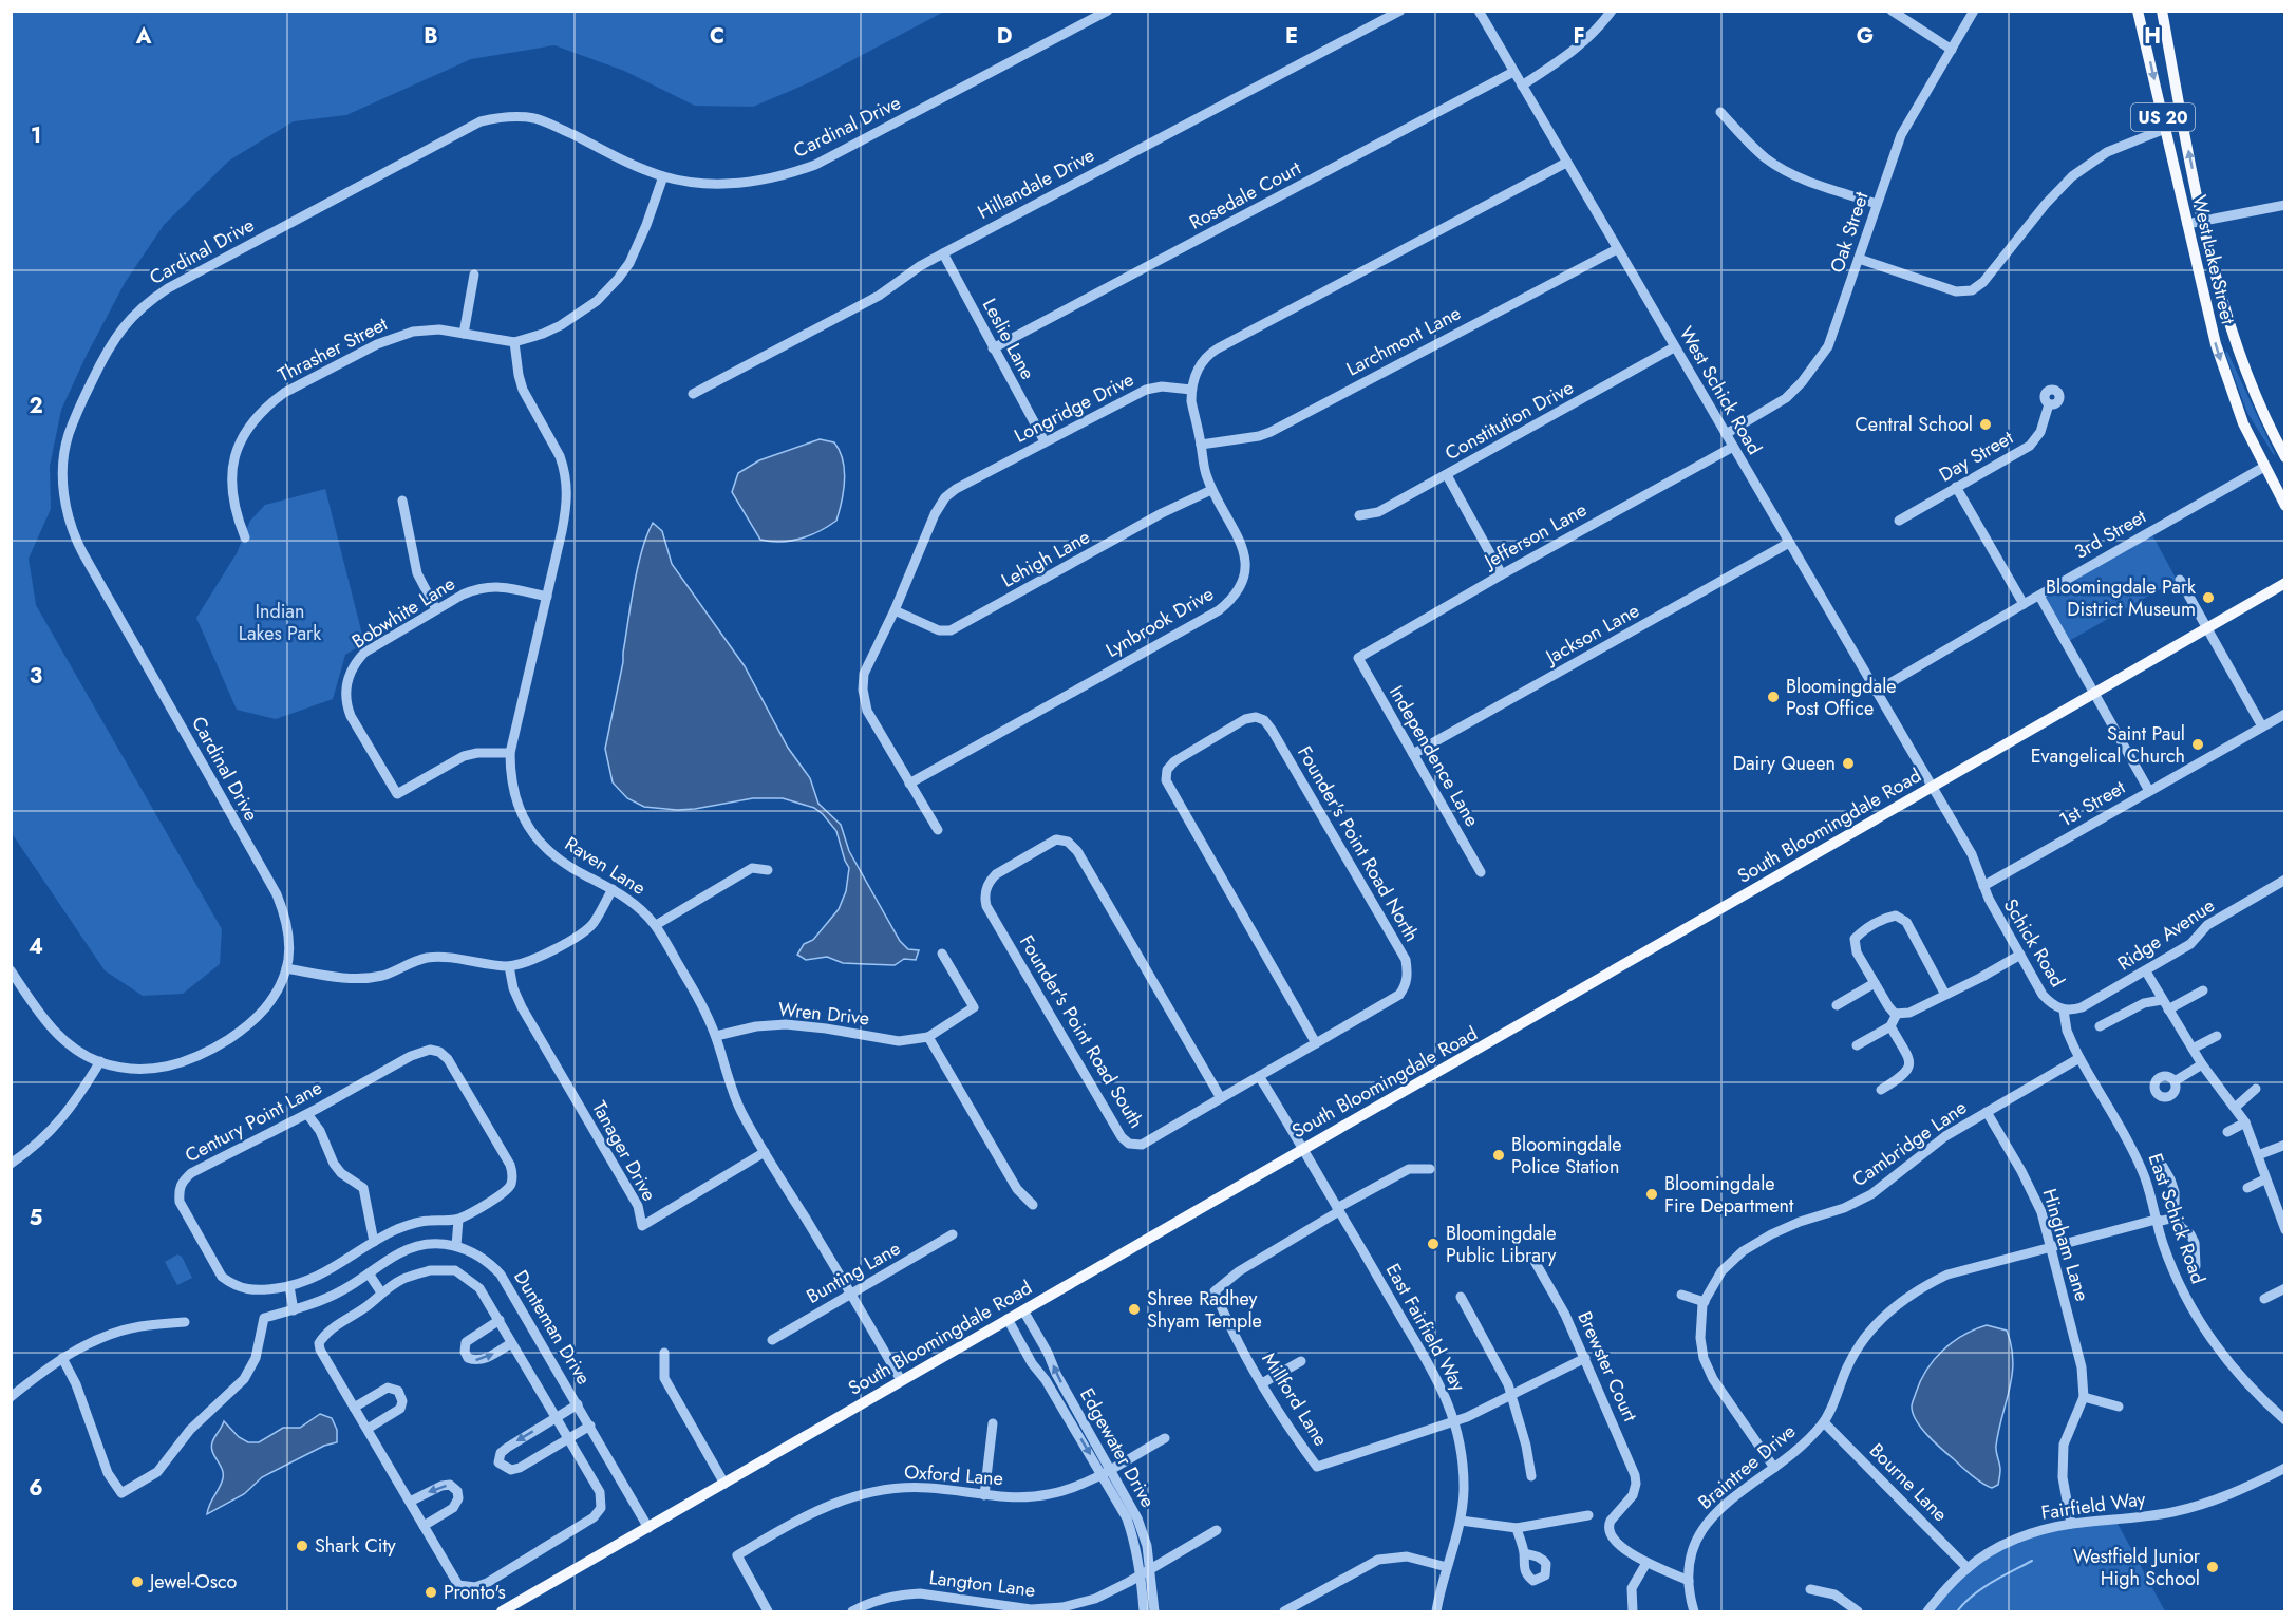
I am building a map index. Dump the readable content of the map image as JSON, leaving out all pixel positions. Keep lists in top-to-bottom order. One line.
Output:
{"streets":{"main road":["US 20","West Lake Street","South Bloomingdale Road"],"street":["Cardinal Drive","Hillandale Drive","Rosedale Court","Oak Street","Leslie Lane","Larchmont Lane","Thrasher Street","West Schick Road","Longridge Drive","Constitution Drive","Day Street","3rd Street","Jefferson Lane","Lehigh Lane","Bobwhite Lane","Lynbrook Drive","Jackson Lane","Independence Lane","1st Street","Founder's Point Road North","Raven Lane","Ridge Avenue","Schick Road","Wren Drive","Founder's Point Road South","Century Point Lane","Cambridge Lane","Tanager Drive","East Schick Road","Hingham Lane","Bunting Lane","Dunteman Drive","East Fairfield Way","Brewster Court","Millford Lane","Edgewater Drive","Braintree Drive","Oxford Lane","Bourne Lane","Fairfield Way","Langton Lane"]},"crossings":[["Cardinal Drive","Thrasher Street"],["Hillandale Drive","Leslie Lane"],["Rosedale Court","Leslie Lane"],["Rosedale Court","West Schick Road"],["Oak Street","West Schick Road"],["West Lake Street","3rd Street"],["Leslie Lane","Longridge Drive"],["Larchmont Lane","West Schick Road"],["Larchmont Lane","Lynbrook Drive"],["Thrasher Street","Raven Lane"],["West Schick Road","Constitution Drive"],["West Schick Road","3rd Street"],["West Schick Road","Jefferson Lane"],["West Schick Road","Jackson Lane"],["West Schick Road","South Bloomingdale Road"],["Longridge Drive","Lehigh Lane"],["Longridge Drive","Lynbrook Drive"],["Jefferson Lane","Independence Lane"],["Lehigh Lane","Lynbrook Drive"],["Bobwhite Lane","Raven Lane"],["Jackson Lane","Independence Lane"],["1st Street","Schick Road"],["South Bloomingdale Road","Raven Lane"],["South Bloomingdale Road","Dunteman Drive"],["South Bloomingdale Road","East Fairfield Way"],["South Bloomingdale Road","Edgewater Drive"],["Raven Lane","Wren Drive"],["Raven Lane","Tanager Drive"],["Raven Lane","Bunting Lane"],["Ridge Avenue","Schick Road"],["Ridge Avenue","East Schick Road"],["Schick Road","East Schick Road"],["Cambridge Lane","East Schick Road"],["Cambridge Lane","Hingham Lane"],["Cambridge Lane","Braintree Drive"],["East Schick Road","Braintree Drive"],["Hingham Lane","Braintree Drive"],["Hingham Lane","Fairfield Way"],["East Fairfield Way","Millford Lane"],["Brewster Court","Millford Lane"],["Edgewater Drive","Oxford Lane"],["Edgewater Drive","Langton Lane"],["Braintree Drive","Bourne Lane"],["Bourne Lane","Fairfield Way"]],"parks":["Indian Lakes Park"],"places":["Central School","Bloomingdale Park District Museum","Bloomingdale Post Office","Saint Paul Evangelical Church","Dairy Queen","Bloomingdale Police Station","Bloomingdale Fire Department","Bloomingdale Public Library","Shree Radhey Shyam Temple","Shark City","Westfield Junior High School","Jewel-Osco","Pronto's"],"grid":{"columns":["A","B","C","D","E","F","G","H"],"rows":["1","2","3","4","5","6"]}}
